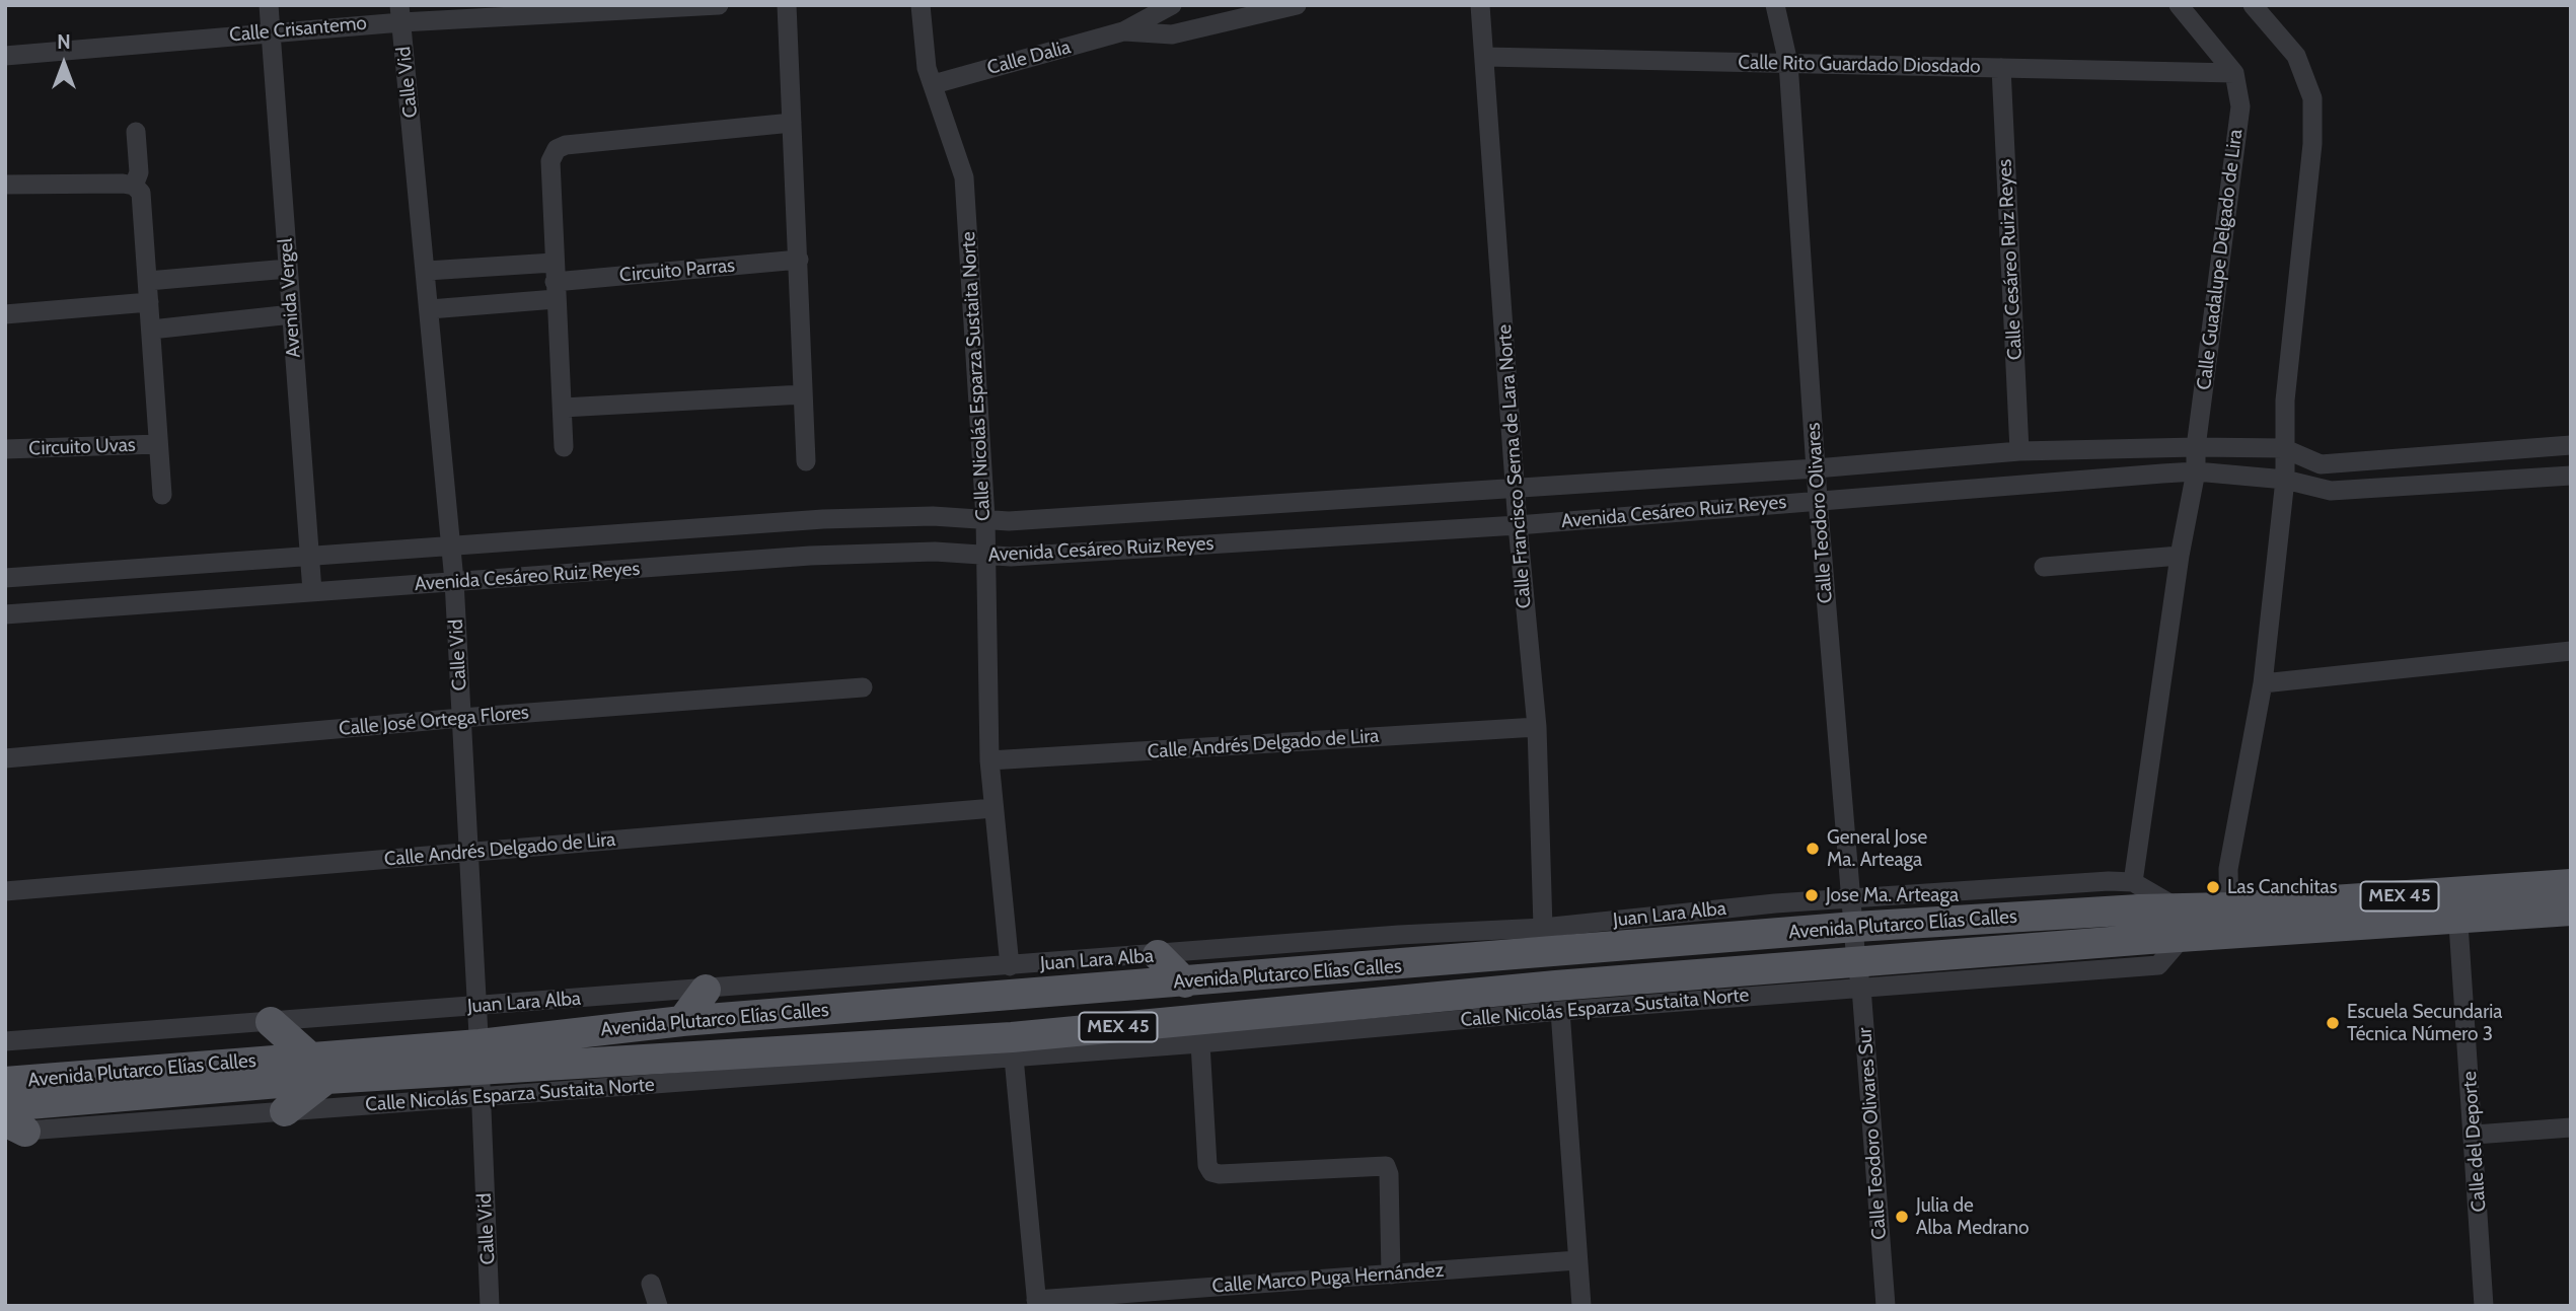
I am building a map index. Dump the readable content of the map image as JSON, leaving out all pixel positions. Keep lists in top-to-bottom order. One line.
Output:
{"streets":{"main road":["MEX 45","Avenida Plutarco Elías Calles"],"street":["Calle Crisantemo","Calle Dalia","Calle Rito Guardado Diosdado","Calle Vid","Calle Cesáreo Ruiz Reyes","Calle Guadalupe Delgado de Lira","Circuito Parras","Avenida Vergel","Calle Nicolás Esparza Sustaita Norte","Circuito Uvas","Calle Francisco Serna de Lara Norte","Avenida Cesáreo Ruiz Reyes","Calle Teodoro Olivares","Calle José Ortega Flores","Calle Andrés Delgado de Lira","Juan Lara Alba","Calle Teodoro Olivares Sur","Calle del Deporte","Calle Marco Puga Hernández"]},"crossings":[["Calle Crisantemo","Calle Vid"],["Calle Crisantemo","Avenida Vergel"],["Calle Dalia","Calle Nicolás Esparza Sustaita Norte"],["Calle Rito Guardado Diosdado","Calle Cesáreo Ruiz Reyes"],["Calle Rito Guardado Diosdado","Calle Guadalupe Delgado de Lira"],["Calle Rito Guardado Diosdado","Calle Francisco Serna de Lara Norte"],["Calle Rito Guardado Diosdado","Calle Teodoro Olivares"],["Calle Vid","Circuito Parras"],["Calle Vid","Calle Nicolás Esparza Sustaita Norte"],["Calle Vid","Avenida Cesáreo Ruiz Reyes"],["Calle Vid","Calle José Ortega Flores"],["Calle Vid","Calle Andrés Delgado de Lira"],["Calle Vid","Juan Lara Alba"],["Calle Vid","Avenida Plutarco Elías Calles"],["Calle Cesáreo Ruiz Reyes","Avenida Cesáreo Ruiz Reyes"],["Calle Guadalupe Delgado de Lira","Avenida Cesáreo Ruiz Reyes"],["Calle Guadalupe Delgado de Lira","Juan Lara Alba"],["Avenida Vergel","Avenida Cesáreo Ruiz Reyes"],["Calle Nicolás Esparza Sustaita Norte","Avenida Cesáreo Ruiz Reyes"],["Calle Nicolás Esparza Sustaita Norte","Calle Teodoro Olivares"],["Calle Nicolás Esparza Sustaita Norte","Calle Andrés Delgado de Lira"],["Calle Nicolás Esparza Sustaita Norte","Juan Lara Alba"],["Calle Nicolás Esparza Sustaita Norte","Avenida Plutarco Elías Calles"],["Calle Nicolás Esparza Sustaita Norte","Calle Teodoro Olivares Sur"],["Calle Francisco Serna de Lara Norte","Avenida Cesáreo Ruiz Reyes"],["Calle Francisco Serna de Lara Norte","Calle Andrés Delgado de Lira"],["Calle Francisco Serna de Lara Norte","Juan Lara Alba"],["Avenida Cesáreo Ruiz Reyes","Calle Teodoro Olivares"],["Calle Teodoro Olivares","Juan Lara Alba"],["Calle Teodoro Olivares","Avenida Plutarco Elías Calles"],["Calle Teodoro Olivares","Calle Teodoro Olivares Sur"],["Juan Lara Alba","Avenida Plutarco Elías Calles"],["Avenida Plutarco Elías Calles","Calle Teodoro Olivares Sur"],["Avenida Plutarco Elías Calles","Calle del Deporte"]],"places":["General Jose Ma. Arteaga","Las Canchitas","Jose Ma. Arteaga","Escuela Secundaria Técnica Número 3","Julia de Alba Medrano"],"north":"top"}
